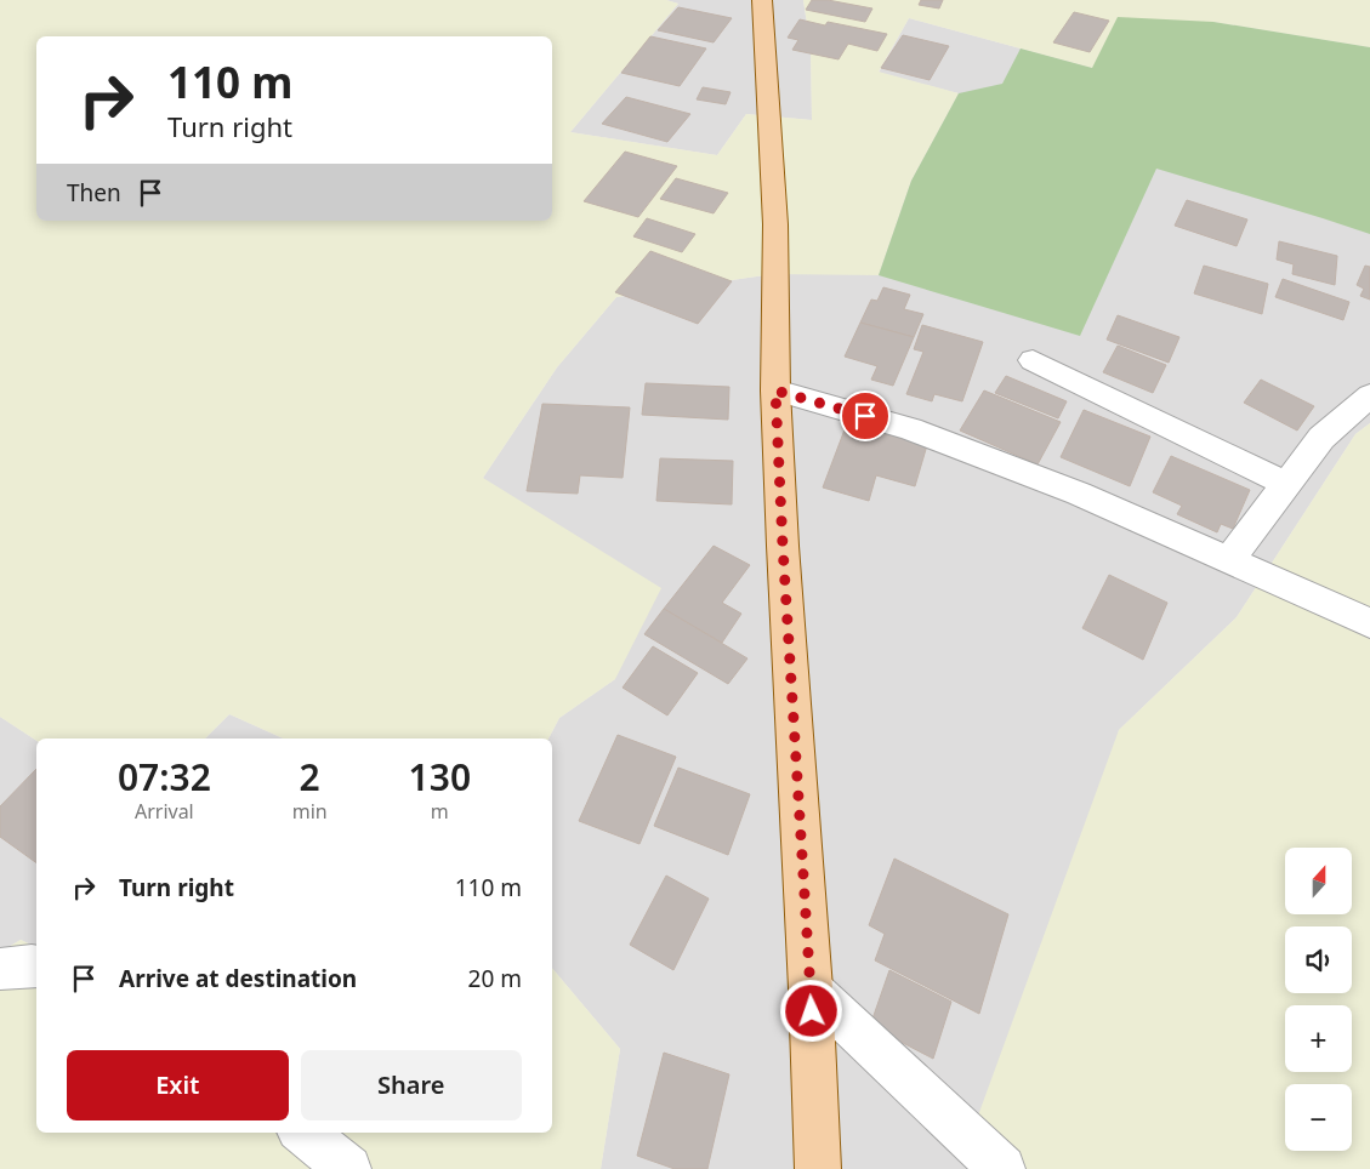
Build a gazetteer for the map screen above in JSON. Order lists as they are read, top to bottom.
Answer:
{
  "north": "top",
  "page": {
    "turn": ["110 m", "Turn right"],
    "then": "Then",
    "eta": [
      "07:32",
      "Arrival",
      "2",
      "min",
      "130",
      "m"
    ],
    "list": [
      {
        "name": "Turn right",
        "value": "110 m"
      },
      {
        "name": "Arrive at destination",
        "value": "20 m"
      }
    ],
    "map_buttons": ["+", "−"],
    "buttons": ["Exit", "Share"]
  }
}
